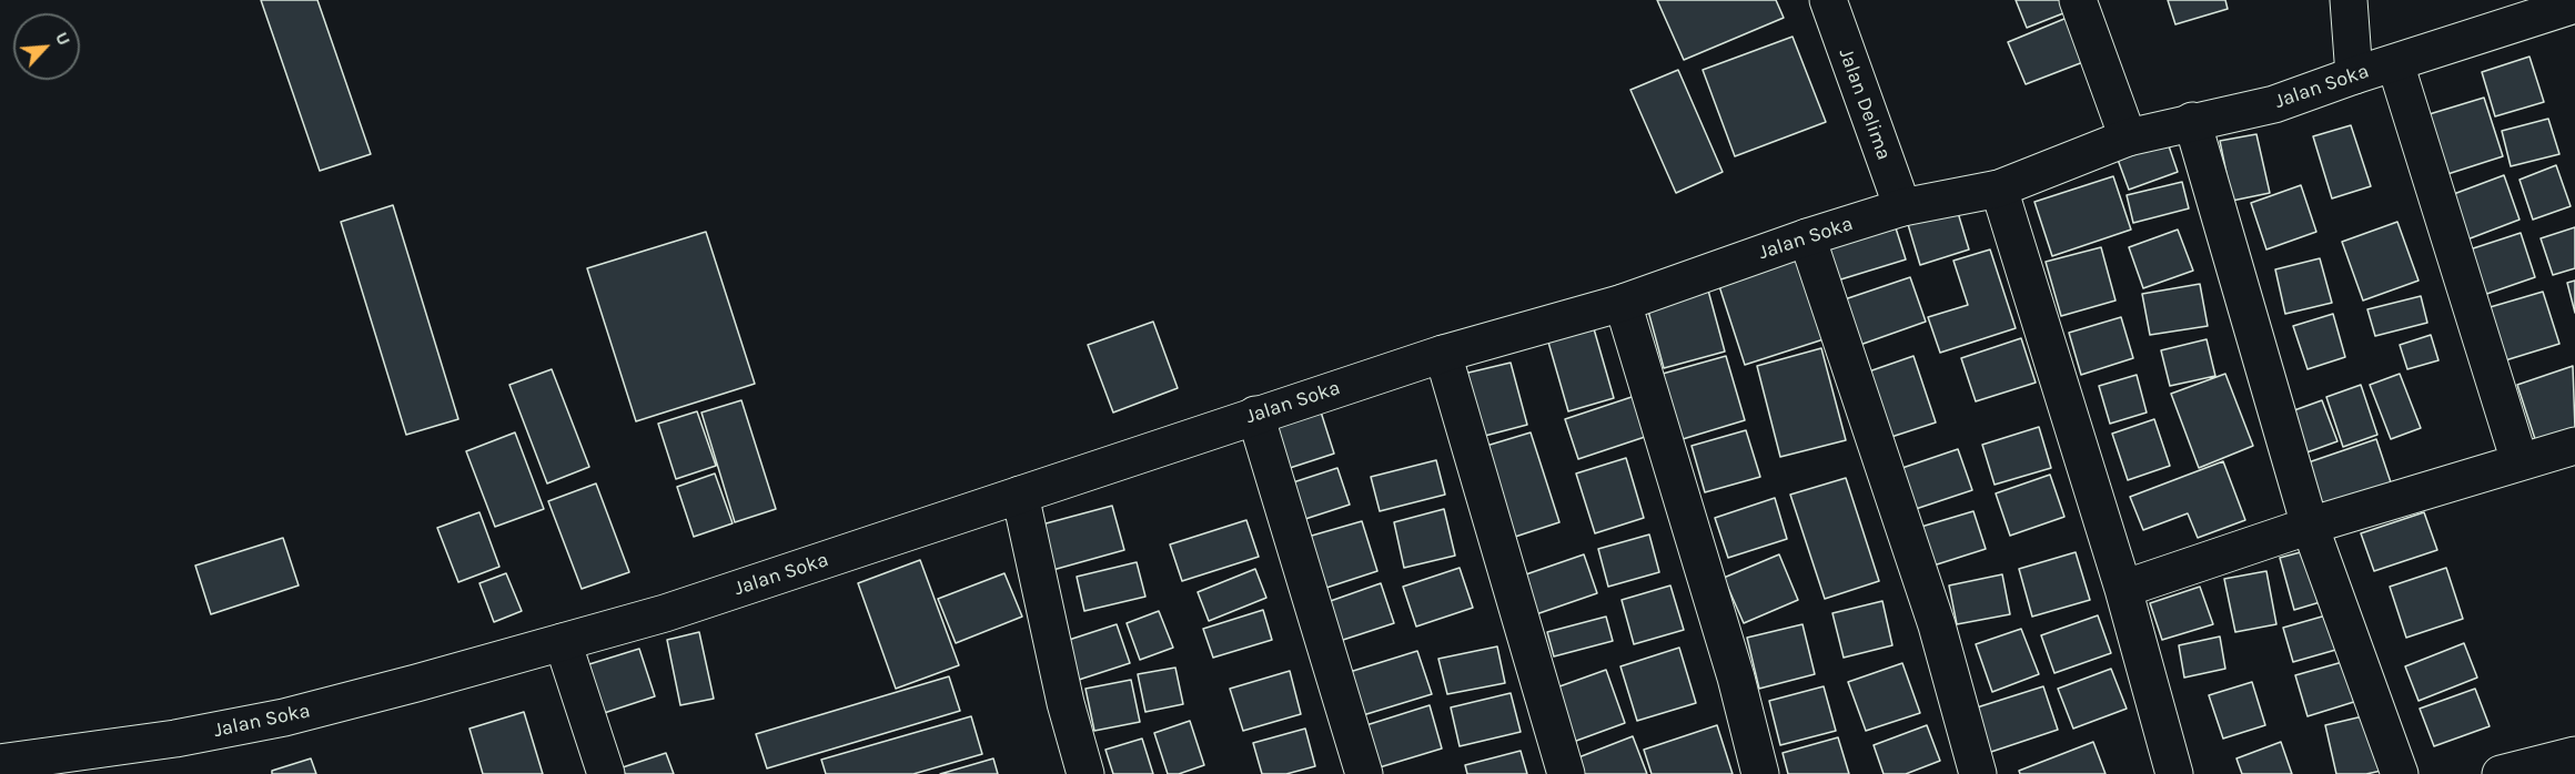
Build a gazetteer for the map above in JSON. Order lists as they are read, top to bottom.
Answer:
{
  "streets": {
    "street": ["Jalan Soka", "Jalan Delima"]
  },
  "crossings": [
    ["Jalan Soka", "Jalan Delima"]
  ],
  "north": "top right"
}
